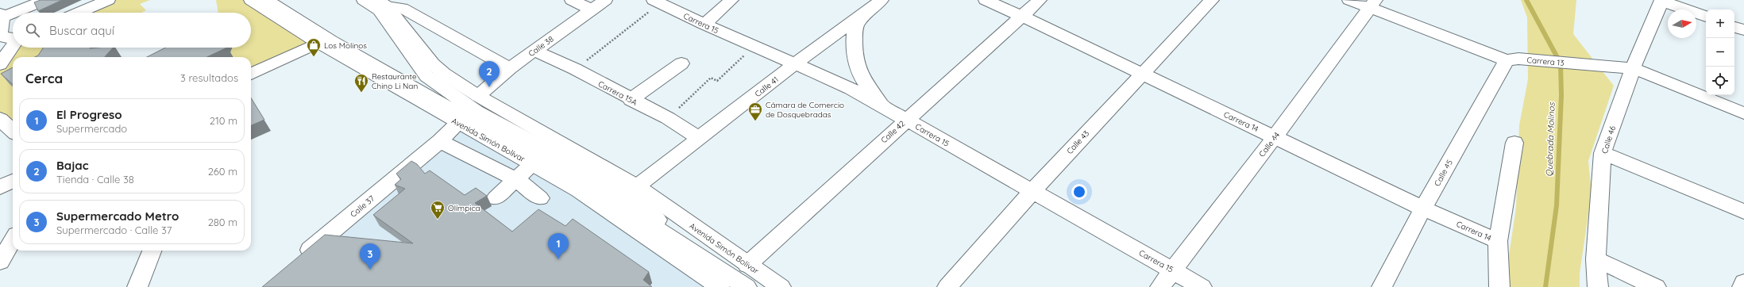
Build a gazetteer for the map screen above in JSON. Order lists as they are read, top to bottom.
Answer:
{
  "streets": {
    "street": [
      "Carrera 15",
      "Calle 38",
      "Carrera 13",
      "Calle 41",
      "Carrera 15A",
      "Carrera 14",
      "Calle 42",
      "Avenida Simón Bolívar",
      "Calle 46",
      "Calle 43",
      "Calle 44",
      "Calle 45",
      "Calle 37"
    ]
  },
  "crossings": [
    ["Carrera 15", "Calle 41"],
    ["Carrera 15", "Calle 42"],
    ["Carrera 15", "Calle 43"],
    ["Carrera 15", "Calle 44"],
    ["Calle 38", "Carrera 15A"],
    ["Calle 38", "Avenida Simón Bolívar"],
    ["Carrera 13", "Calle 46"],
    ["Carrera 13", "Calle 44"],
    ["Carrera 13", "Calle 45"],
    ["Calle 41", "Carrera 15A"],
    ["Calle 41", "Avenida Simón Bolívar"],
    ["Carrera 14", "Calle 42"],
    ["Carrera 14", "Calle 43"],
    ["Carrera 14", "Calle 44"],
    ["Carrera 14", "Calle 45"],
    ["Calle 42", "Avenida Simón Bolívar"],
    ["Avenida Simón Bolívar", "Calle 37"]
  ],
  "water": ["Quebrada Molinos"],
  "places": {
    "shop": ["Los Molinos"],
    "restaurant": ["Restaurante Chino Li Nan"],
    "office": ["Cámara de Comercio de Dosquebradas"],
    "supermarket": ["Olímpica"]
  },
  "north": "right",
  "page": {
    "map_buttons": ["+", "−"],
    "search": "Buscar aquí",
    "heading": ["Cerca", "3 resultados"],
    "pins": ["2", "1", "3"],
    "list": [
      {
        "mark": "1",
        "name": "El Progreso",
        "note": "Supermercado",
        "value": "210 m"
      },
      {
        "mark": "2",
        "name": "Bajac",
        "note": "Tienda · Calle 38",
        "value": "260 m"
      },
      {
        "mark": "3",
        "name": "Supermercado Metro",
        "note": "Supermercado · Calle 37",
        "value": "280 m"
      }
    ]
  }
}
